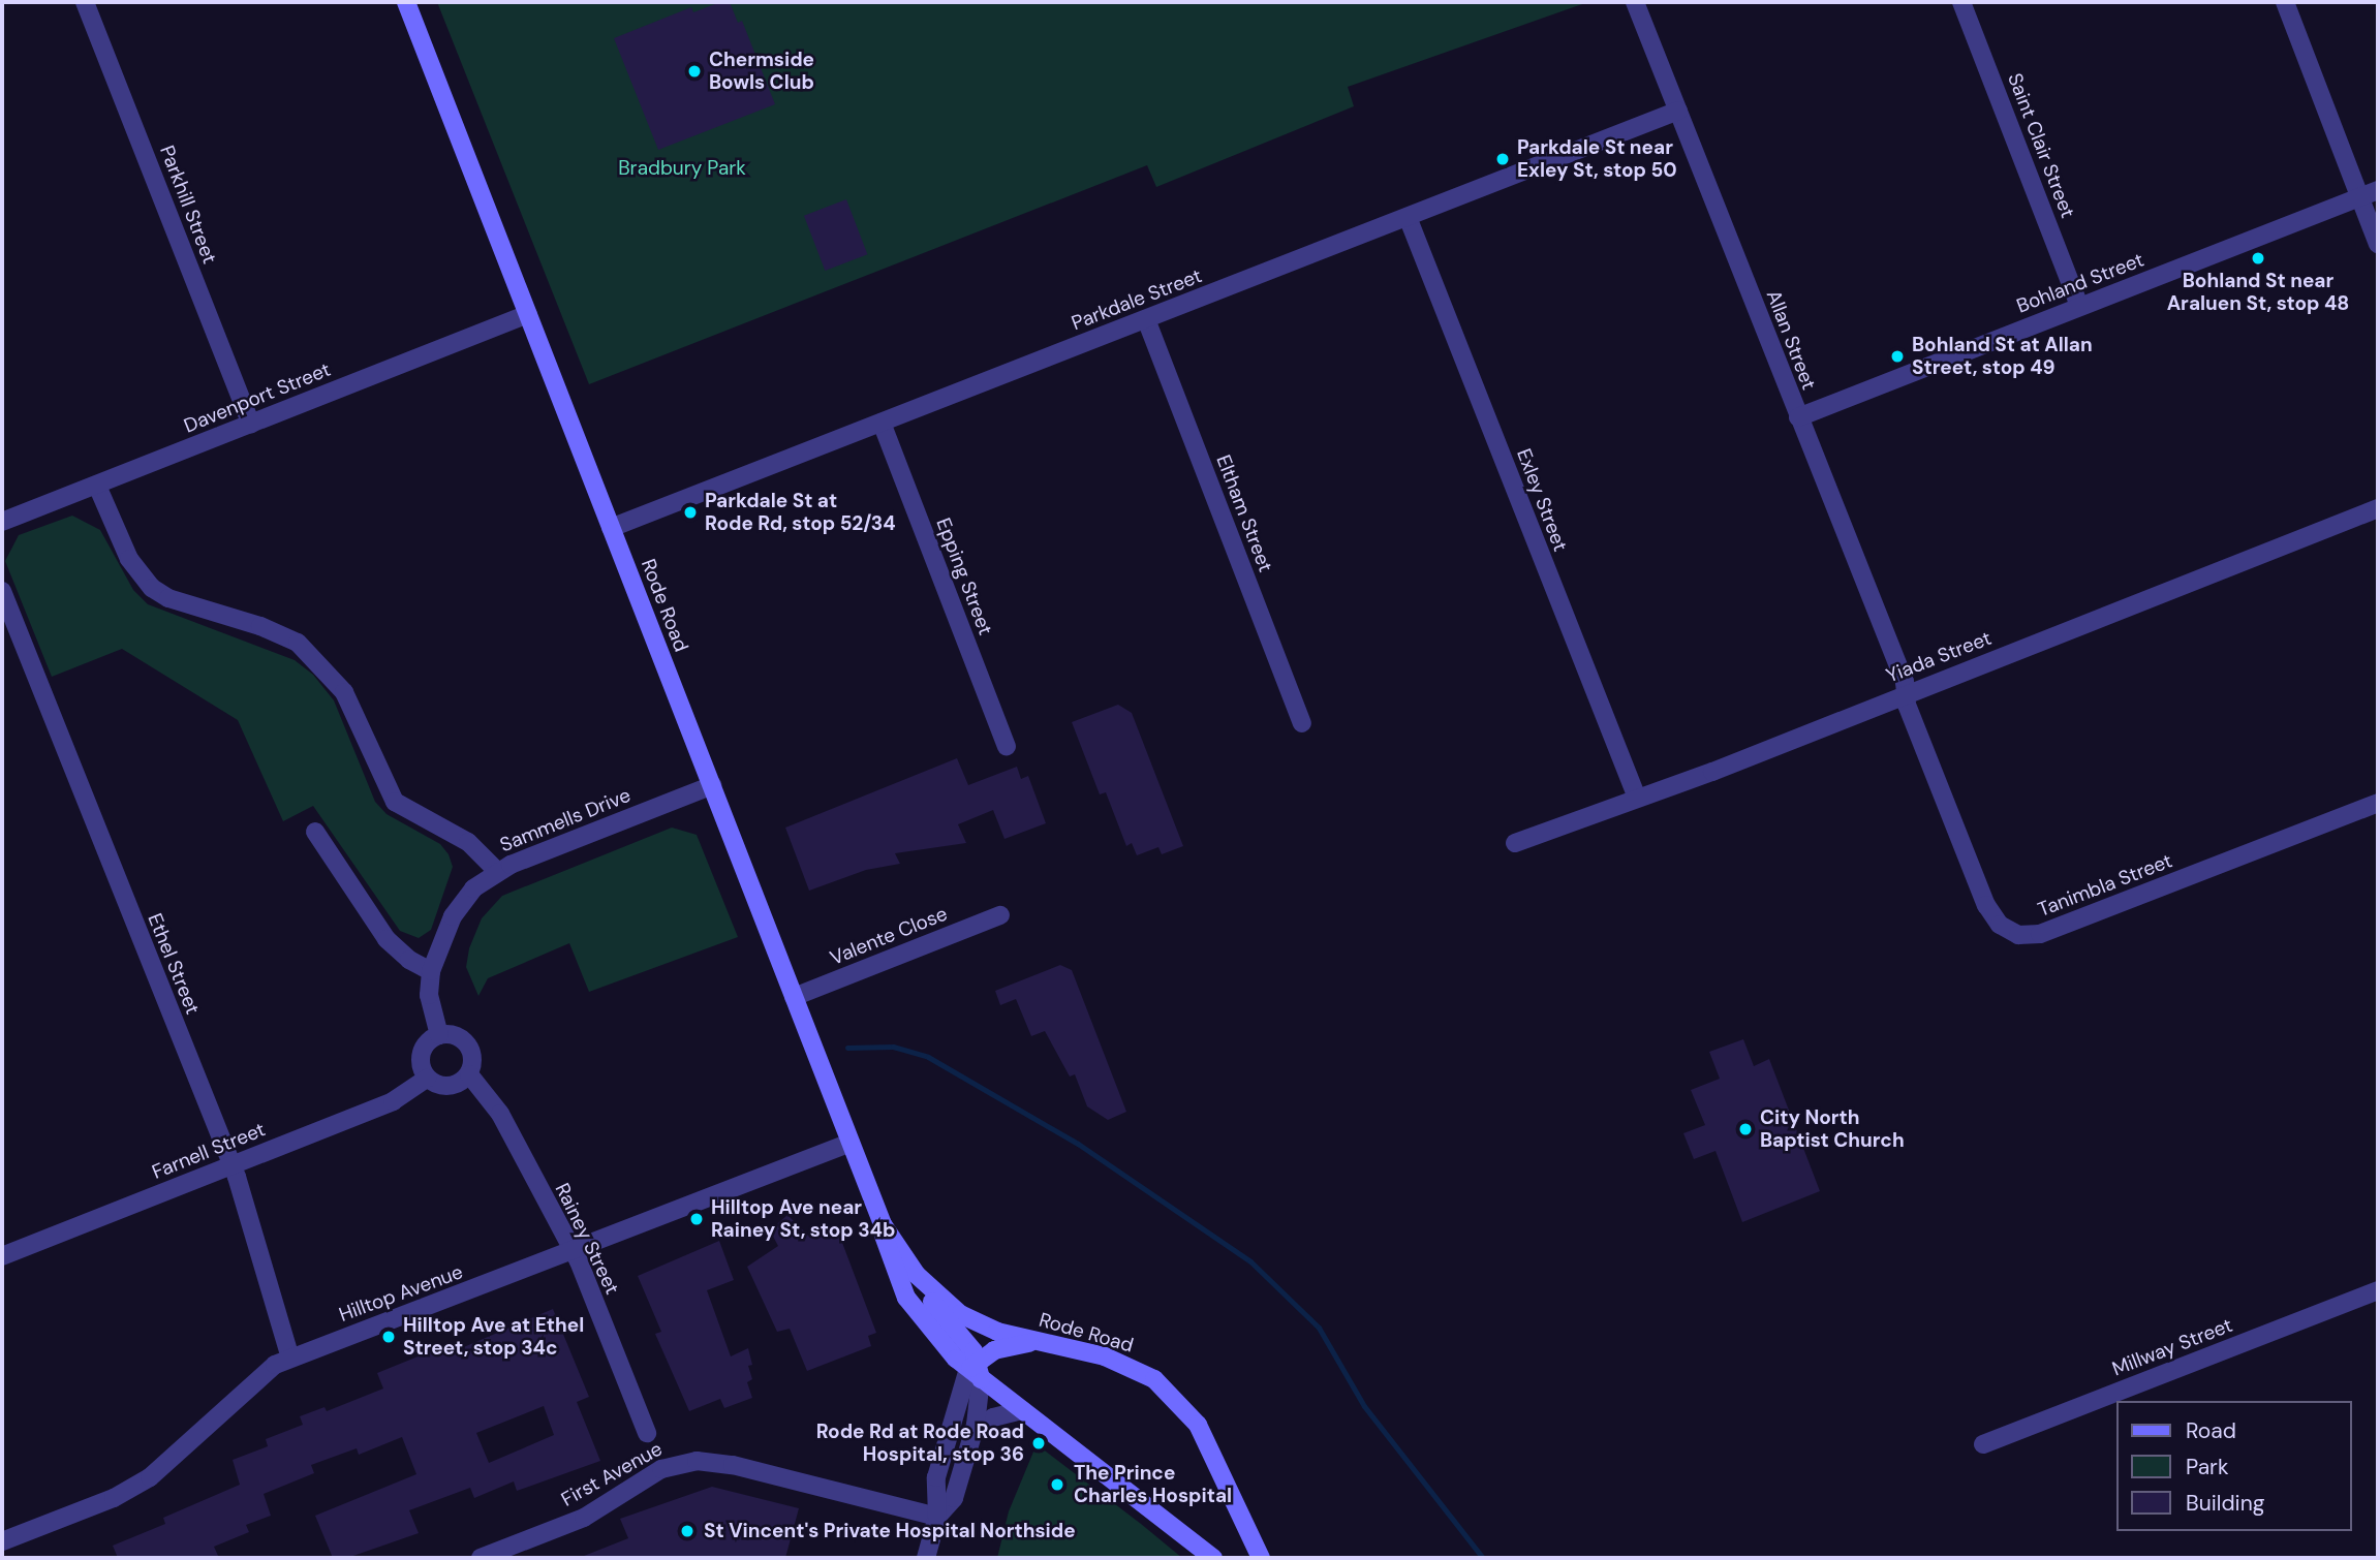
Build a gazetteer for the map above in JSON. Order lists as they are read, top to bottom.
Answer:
{
  "streets": {
    "main road": ["Rode Road"],
    "street": [
      "Saint Clair Street",
      "Parkhill Street",
      "Bohland Street",
      "Parkdale Street",
      "Allan Street",
      "Davenport Street",
      "Exley Street",
      "Eltham Street",
      "Epping Street",
      "Yiada Street",
      "Sammells Drive",
      "Tanimbla Street",
      "Valente Close",
      "Ethel Street",
      "Farnell Street",
      "Rainey Street",
      "Hilltop Avenue",
      "Millway Street",
      "First Avenue"
    ]
  },
  "crossings": [
    ["Saint Clair Street", "Bohland Street"],
    ["Parkhill Street", "Davenport Street"],
    ["Bohland Street", "Allan Street"],
    ["Parkdale Street", "Allan Street"],
    ["Parkdale Street", "Exley Street"],
    ["Parkdale Street", "Eltham Street"],
    ["Parkdale Street", "Epping Street"],
    ["Parkdale Street", "Rode Road"],
    ["Allan Street", "Yiada Street"],
    ["Allan Street", "Tanimbla Street"],
    ["Davenport Street", "Rode Road"],
    ["Davenport Street", "Sammells Drive"],
    ["Exley Street", "Yiada Street"],
    ["Rode Road", "Sammells Drive"],
    ["Rode Road", "Valente Close"],
    ["Rode Road", "Hilltop Avenue"],
    ["Yiada Street", "Tanimbla Street"],
    ["Ethel Street", "Farnell Street"],
    ["Ethel Street", "Hilltop Avenue"],
    ["Farnell Street", "Rainey Street"],
    ["Rainey Street", "Hilltop Avenue"]
  ],
  "parks": ["Bradbury Park"],
  "places": [
    "Chermside Bowls Club",
    "Parkdale St near Exley St, stop 50",
    "Bohland St near Araluen St, stop 48",
    "Bohland St at Allan Street, stop 49",
    "Parkdale St at Rode Rd, stop 52/34",
    "City North Baptist Church",
    "Hilltop Ave near Rainey St, stop 34b",
    "Hilltop Ave at Ethel Street, stop 34c",
    "Rode Rd at Rode Road Hospital, stop 36",
    "The Prince Charles Hospital",
    "St Vincent's Private Hospital Northside"
  ],
  "legend": ["Road", "Park", "Building"]
}
